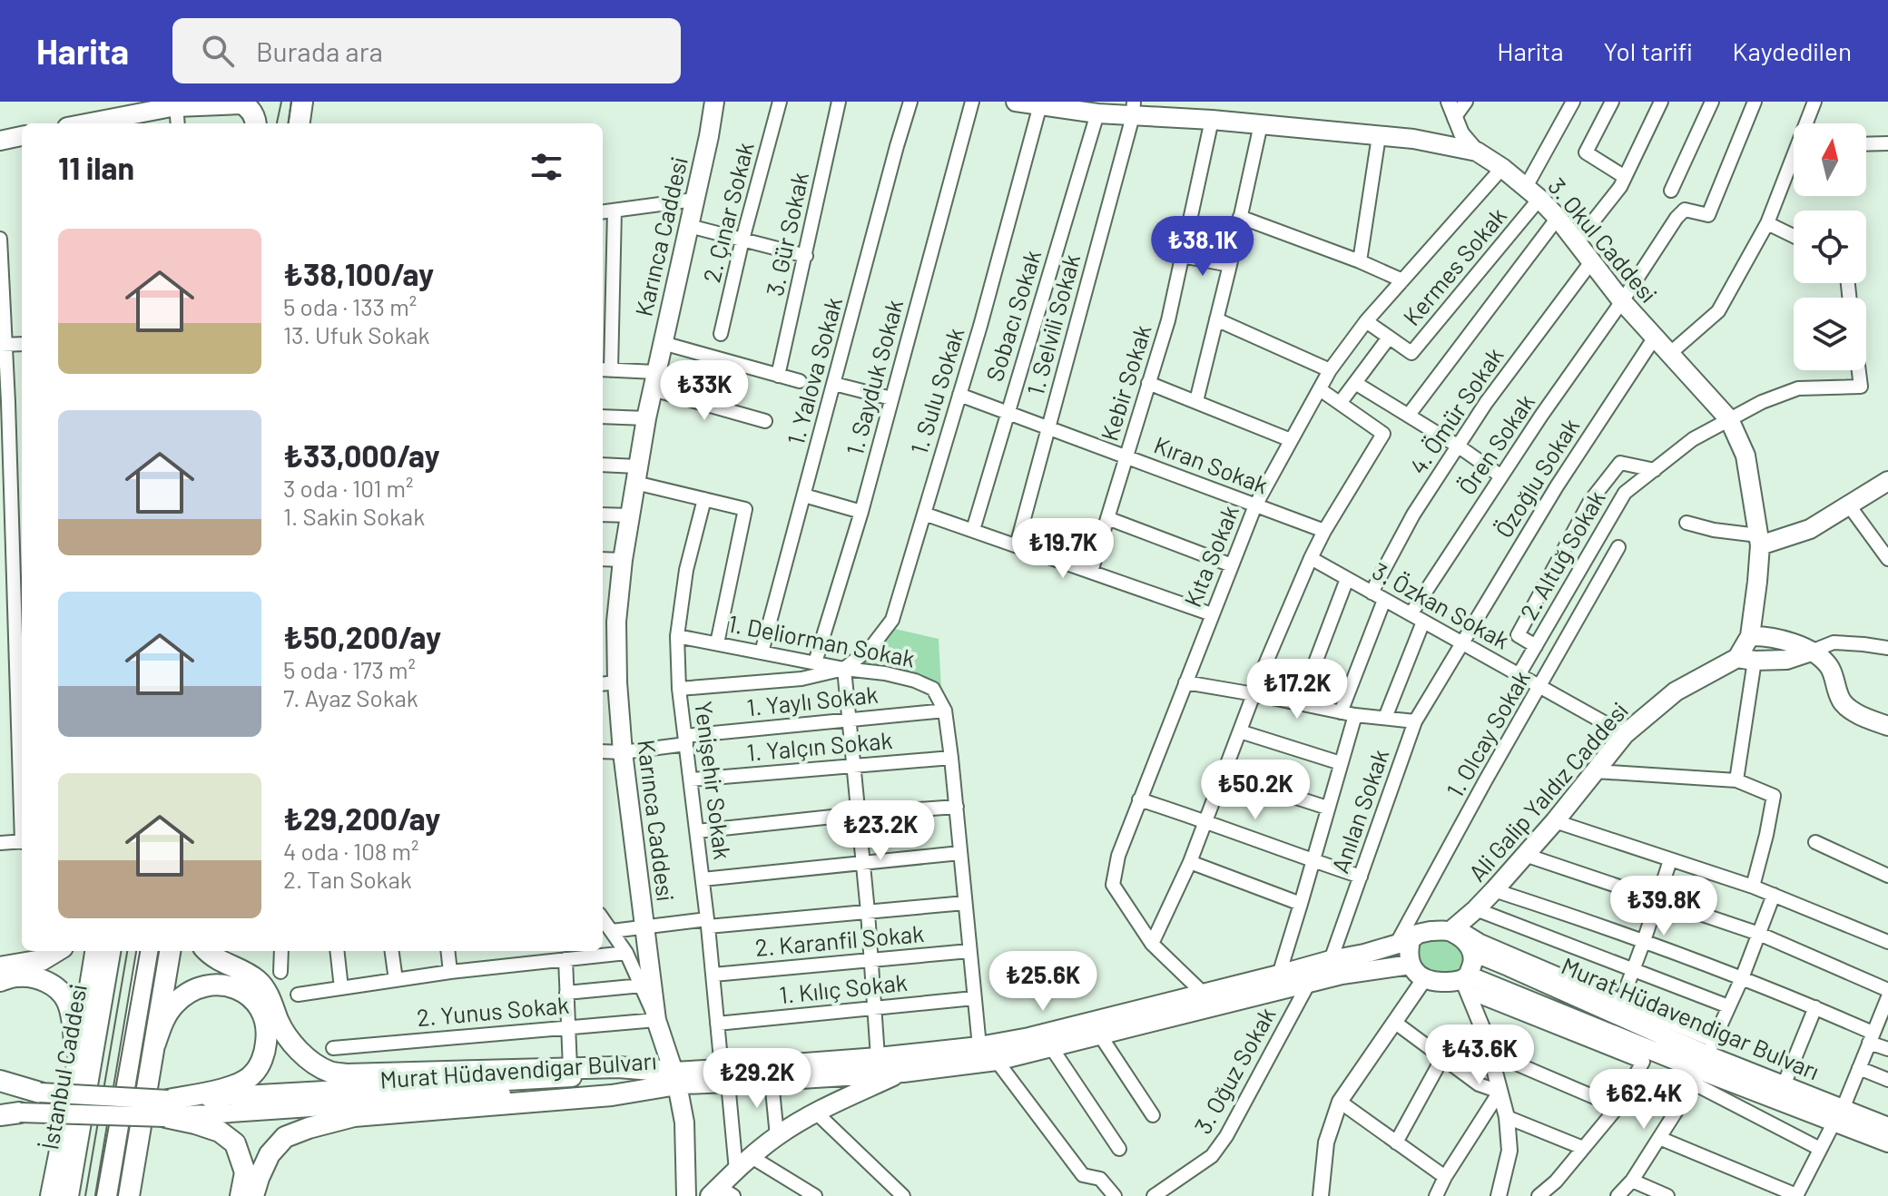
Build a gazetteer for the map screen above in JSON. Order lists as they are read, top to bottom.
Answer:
{
  "streets": {
    "highway": ["İstanbul Caddesi"],
    "main road": [
      "Karınca Caddesi",
      "3. Okul Caddesi",
      "Ali Galip Yaldız Caddesi",
      "Murat Hüdavendigar Bulvarı"
    ],
    "street": [
      "2. Çınar Sokak",
      "3. Gür Sokak",
      "Kermes Sokak",
      "Sobacı Sokak",
      "1. Selvili Sokak",
      "1. Yalova Sokak",
      "1. Sayduk Sokak",
      "Kebir Sokak",
      "1. Sulu Sokak",
      "4. Ömür Sokak",
      "Ören Sokak",
      "Kıran Sokak",
      "Özoğlu Sokak",
      "2. Altuğ Sokak",
      "Kıta Sokak",
      "3. Özkan Sokak",
      "1. Deliorman Sokak",
      "1. Yaylı Sokak",
      "1. Olcay Sokak",
      "1. Yalçın Sokak",
      "Yenişehir Sokak",
      "Anılan Sokak",
      "2. Karanfil Sokak",
      "1. Kılıç Sokak",
      "2. Yunus Sokak",
      "3. Oğuz Sokak"
    ]
  },
  "crossings": [
    ["Karınca Caddesi", "1. Yaylı Sokak"],
    ["Karınca Caddesi", "2. Yunus Sokak"],
    ["Karınca Caddesi", "Murat Hüdavendigar Bulvarı"],
    ["3. Okul Caddesi", "Kermes Sokak"],
    ["3. Okul Caddesi", "Sobacı Sokak"],
    ["3. Okul Caddesi", "1. Selvili Sokak"],
    ["3. Okul Caddesi", "Kebir Sokak"],
    ["3. Okul Caddesi", "1. Sulu Sokak"],
    ["3. Okul Caddesi", "4. Ömür Sokak"],
    ["3. Okul Caddesi", "Ören Sokak"],
    ["3. Okul Caddesi", "Özoğlu Sokak"],
    ["3. Okul Caddesi", "2. Altuğ Sokak"],
    ["3. Okul Caddesi", "Kıta Sokak"],
    ["Kermes Sokak", "Kıta Sokak"],
    ["Sobacı Sokak", "Kıran Sokak"],
    ["1. Selvili Sokak", "Kıran Sokak"],
    ["1. Yalova Sokak", "1. Deliorman Sokak"],
    ["1. Sayduk Sokak", "1. Deliorman Sokak"],
    ["Kebir Sokak", "Kıran Sokak"],
    ["1. Sulu Sokak", "Kıran Sokak"],
    ["1. Sulu Sokak", "1. Deliorman Sokak"],
    ["4. Ömür Sokak", "3. Özkan Sokak"],
    ["Ören Sokak", "3. Özkan Sokak"],
    ["Kıran Sokak", "Kıta Sokak"],
    ["Özoğlu Sokak", "3. Özkan Sokak"],
    ["Özoğlu Sokak", "Anılan Sokak"],
    ["2. Altuğ Sokak", "3. Özkan Sokak"],
    ["Kıta Sokak", "Murat Hüdavendigar Bulvarı"],
    ["3. Özkan Sokak", "1. Olcay Sokak"],
    ["3. Özkan Sokak", "Ali Galip Yaldız Caddesi"],
    ["3. Özkan Sokak", "Anılan Sokak"],
    ["1. Deliorman Sokak", "1. Yaylı Sokak"],
    ["1. Deliorman Sokak", "Yenişehir Sokak"],
    ["1. Yaylı Sokak", "Yenişehir Sokak"],
    ["1. Olcay Sokak", "Ali Galip Yaldız Caddesi"],
    ["1. Olcay Sokak", "Murat Hüdavendigar Bulvarı"],
    ["1. Yalçın Sokak", "Yenişehir Sokak"],
    ["Yenişehir Sokak", "2. Karanfil Sokak"],
    ["Yenişehir Sokak", "1. Kılıç Sokak"],
    ["Yenişehir Sokak", "Murat Hüdavendigar Bulvarı"],
    ["Ali Galip Yaldız Caddesi", "Murat Hüdavendigar Bulvarı"],
    ["Anılan Sokak", "Murat Hüdavendigar Bulvarı"],
    ["Murat Hüdavendigar Bulvarı", "3. Oğuz Sokak"]
  ],
  "north": "top",
  "page": {
    "header": "Harita",
    "search": "Burada ara",
    "nav": ["Harita", "Yol tarifi", "Kaydedilen"],
    "heading": "11 ilan",
    "list": [
      {
        "name": "₺38,100/ay",
        "note": "5 oda · 133 m² · 13. Ufuk Sokak"
      },
      {
        "name": "₺33,000/ay",
        "note": "3 oda · 101 m² · 1. Sakin Sokak"
      },
      {
        "name": "₺50,200/ay",
        "note": "5 oda · 173 m² · 7. Ayaz Sokak"
      },
      {
        "name": "₺29,200/ay",
        "note": "4 oda · 108 m² · 2. Tan Sokak"
      }
    ],
    "price": [
      "₺38.1K",
      "₺33K",
      "₺19.7K",
      "₺17.2K",
      "₺50.2K",
      "₺23.2K",
      "₺39.8K",
      "₺25.6K",
      "₺43.6K",
      "₺29.2K",
      "₺62.4K"
    ]
  }
}
